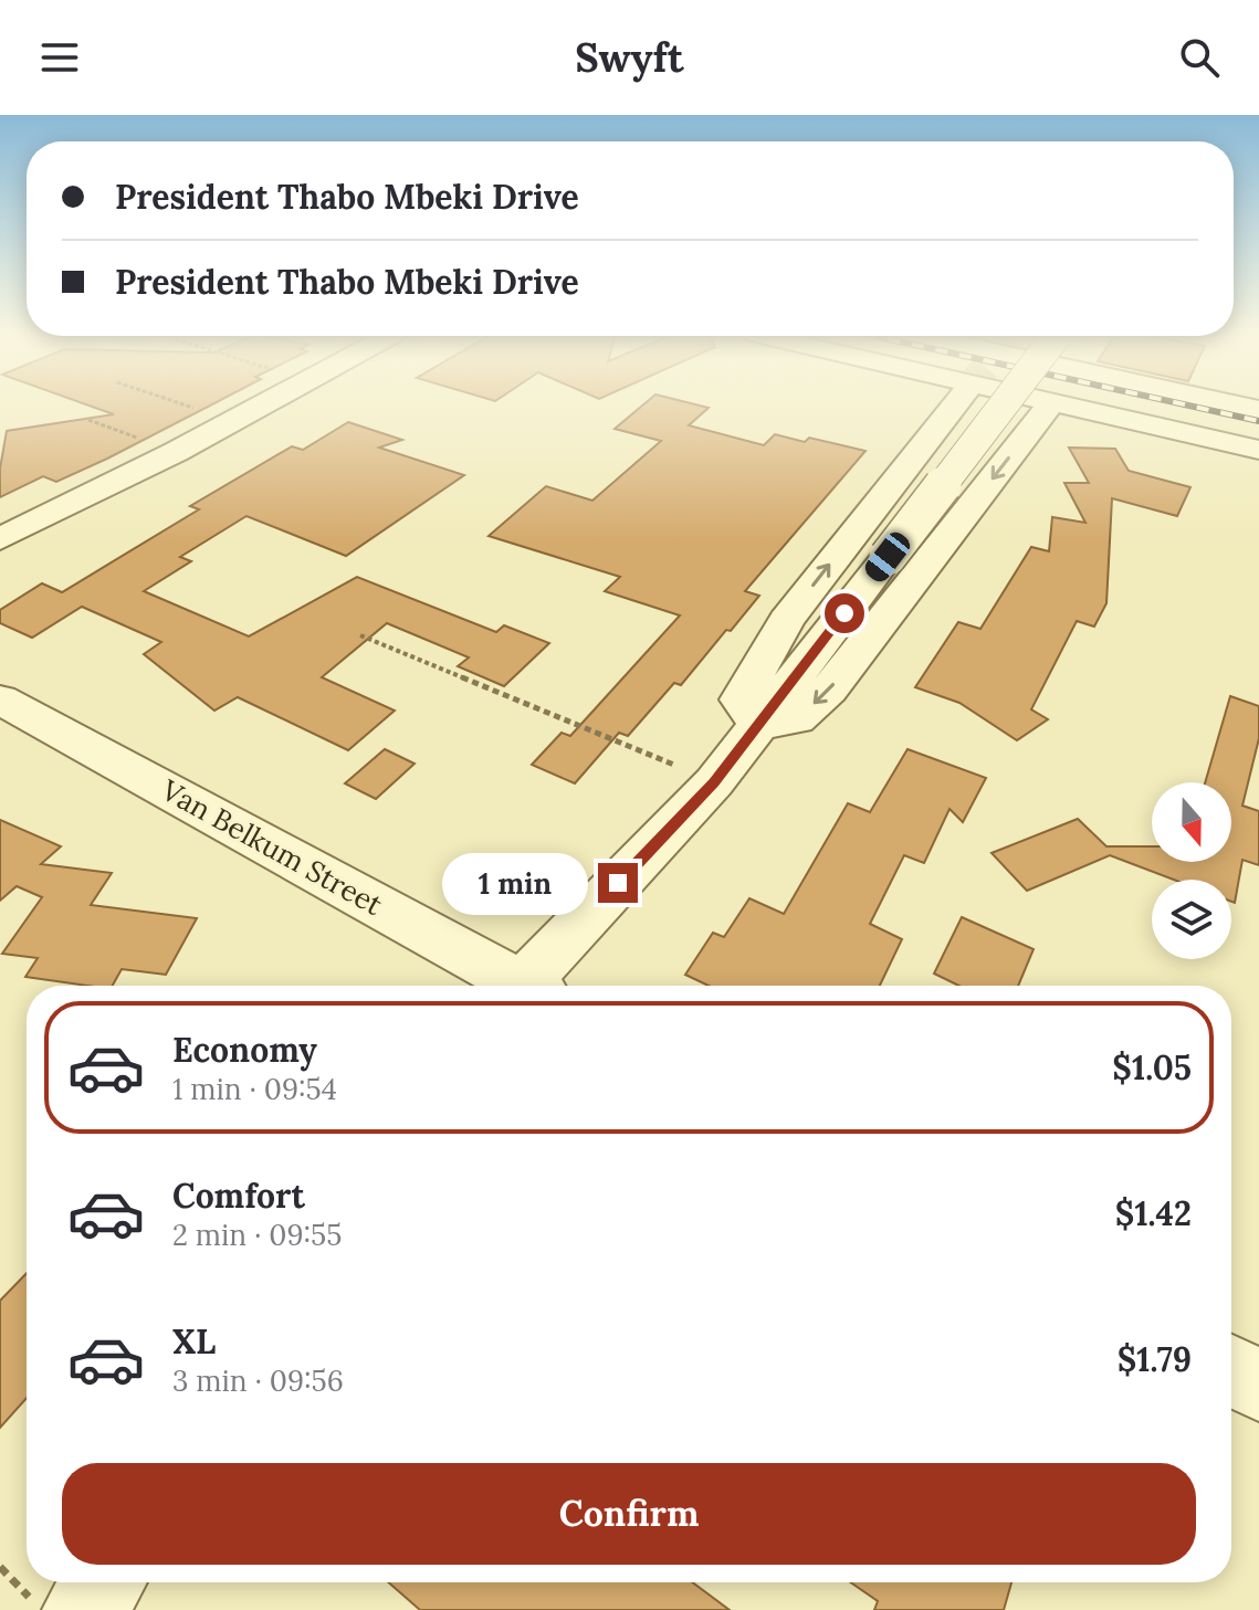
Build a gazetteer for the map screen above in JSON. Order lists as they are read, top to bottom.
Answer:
{
  "streets": {
    "street": ["Van Belkum Street"]
  },
  "north": "bottom",
  "page": {
    "header": "Swyft",
    "banner": ["President Thabo Mbeki Drive", "President Thabo Mbeki Drive"],
    "bubble": "1 min",
    "list": [
      {
        "name": "Economy",
        "note": "1 min · 09:54",
        "value": "$1.05"
      },
      {
        "name": "Comfort",
        "note": "2 min · 09:55",
        "value": "$1.42"
      },
      {
        "name": "XL",
        "note": "3 min · 09:56",
        "value": "$1.79"
      }
    ],
    "buttons": "Confirm"
  }
}
